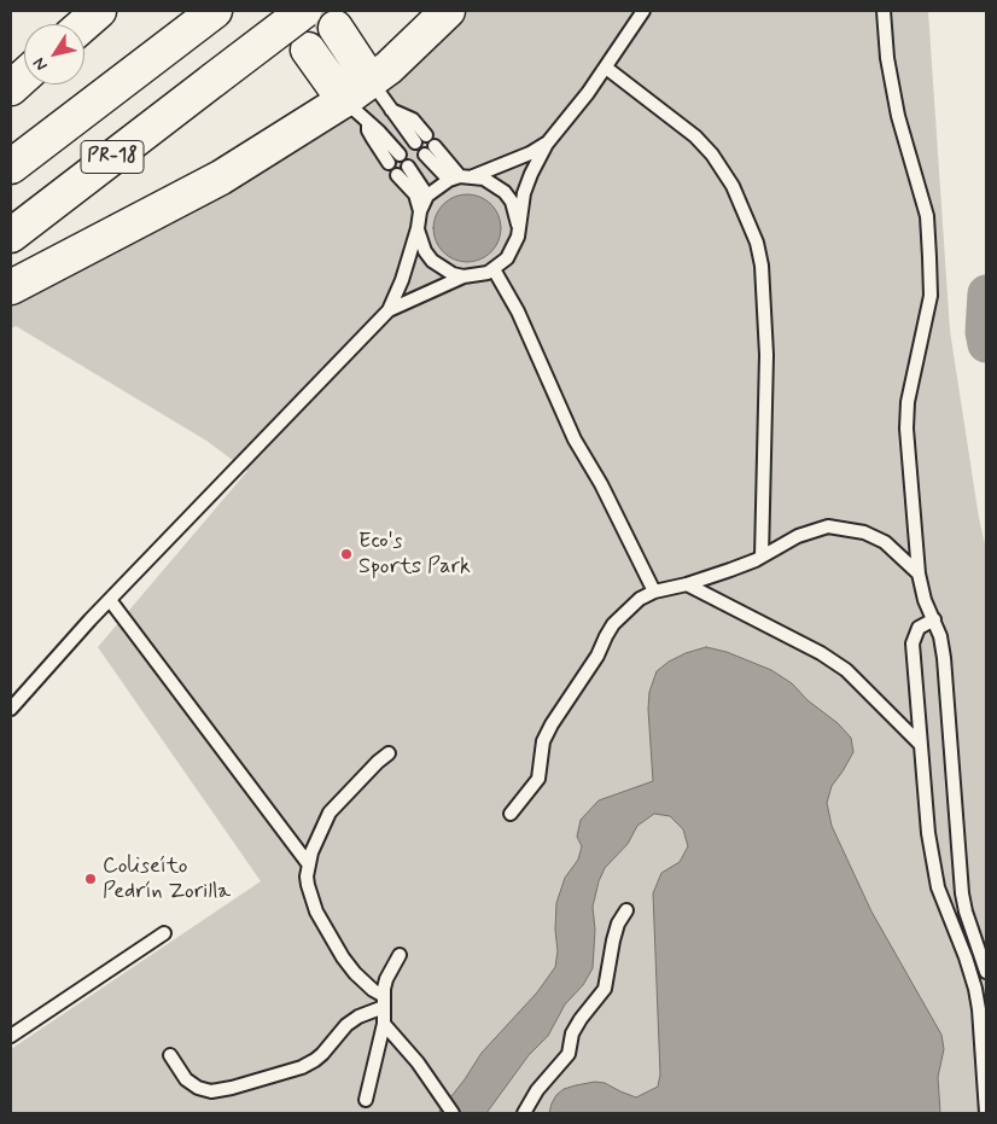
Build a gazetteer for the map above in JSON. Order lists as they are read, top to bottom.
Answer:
{
  "streets": {
    "main road": ["PR-18"]
  },
  "places": ["Eco's Sports Park", "Coliseíto Pedrín Zorilla"],
  "north": "bottom left"
}
